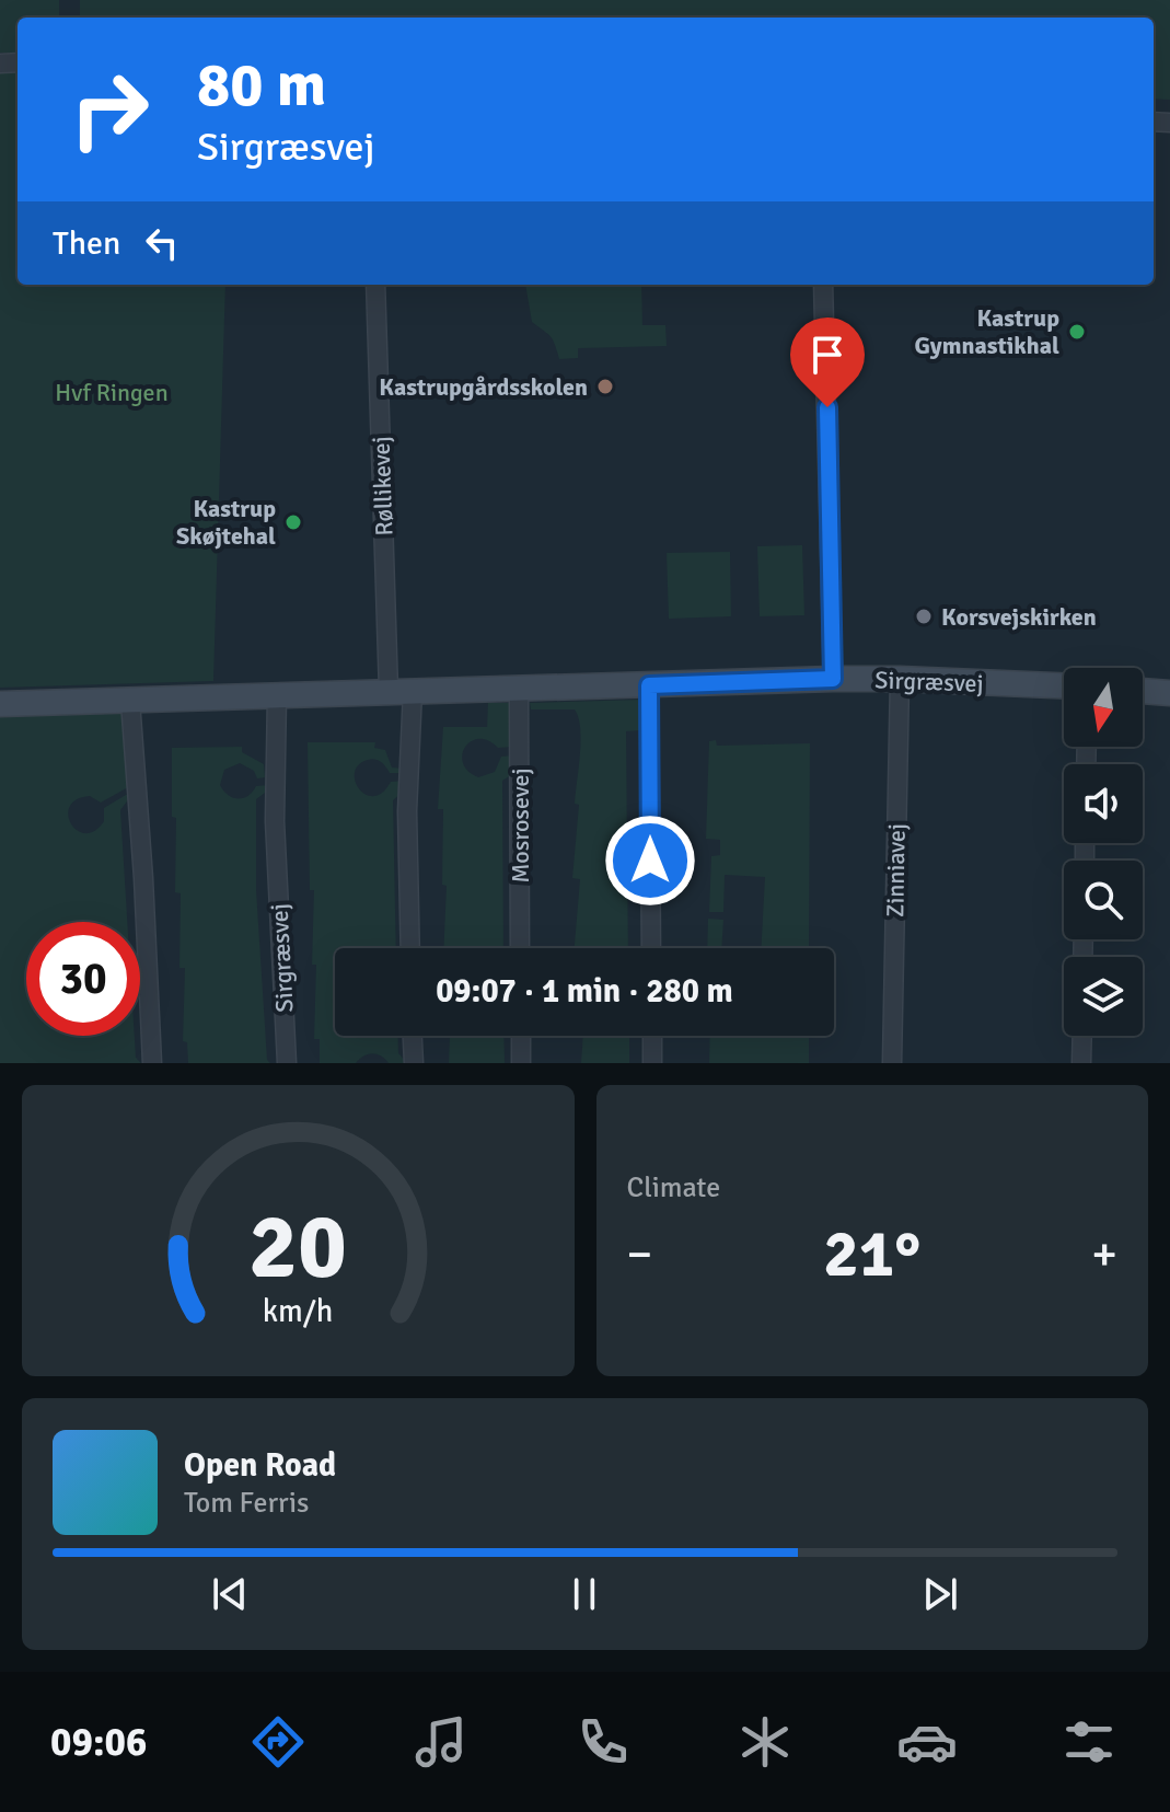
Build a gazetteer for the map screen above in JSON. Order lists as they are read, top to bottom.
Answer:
{
  "streets": {
    "street": [
      "Røllikevej",
      "Sirgræsvej",
      "Mosrosevej",
      "Zinniavej"
    ]
  },
  "crossings": [
    ["Røllikevej", "Sirgræsvej"],
    ["Sirgræsvej", "Mosrosevej"],
    ["Sirgræsvej", "Zinniavej"]
  ],
  "parks": ["Hvf Ringen"],
  "places": [
    "Kastrup Gymnastikhal",
    "Kastrupgårdsskolen",
    "Kastrup Skøjtehal",
    "Korsvejskirken"
  ],
  "north": "bottom",
  "page": {
    "turn": ["80 m", "Sirgræsvej"],
    "then": "Then",
    "limit": "30",
    "trip": "09:07 · 1 min · 280 m",
    "tile": "Climate",
    "heat": ["−", "21°", "+"],
    "song": ["Open Road", "Tom Ferris"],
    "tabs": "09:06",
    "gauge": ["20", "km/h"]
  }
}
